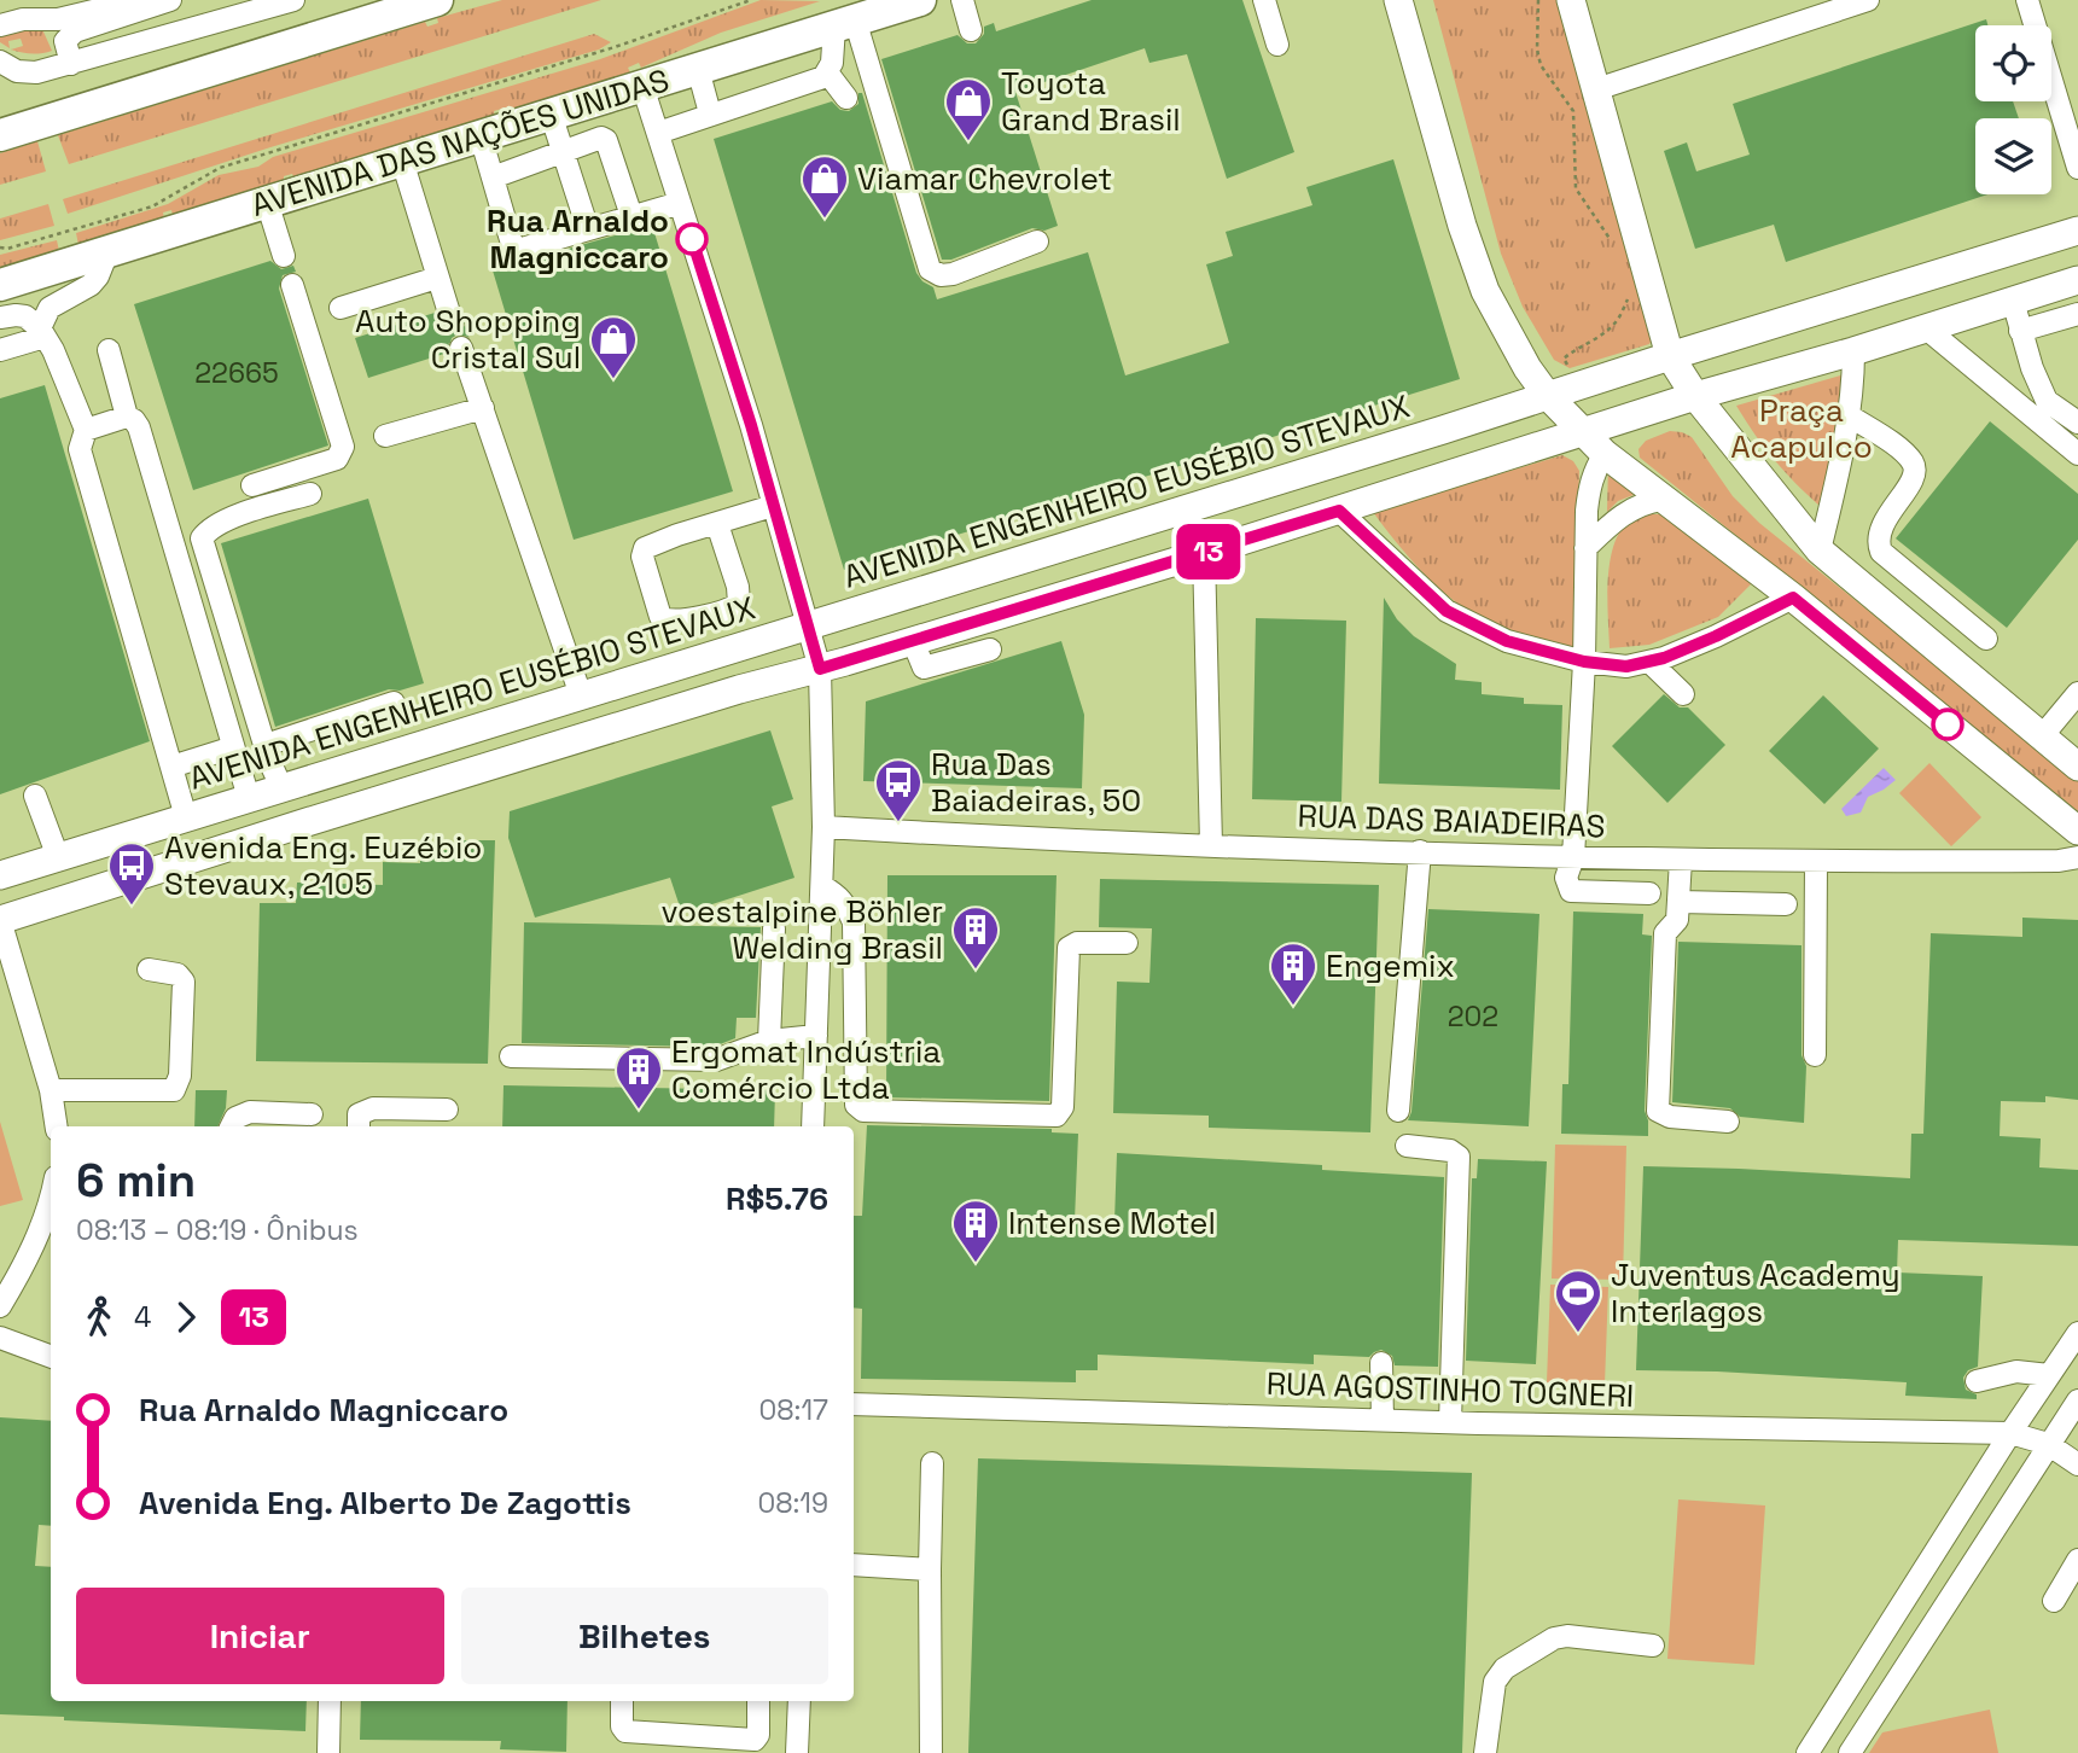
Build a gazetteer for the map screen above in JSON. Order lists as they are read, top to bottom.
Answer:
{
  "streets": {
    "highway": ["AVENIDA DAS NAÇÕES UNIDAS"],
    "main road": ["AVENIDA ENGENHEIRO EUSÉBIO STEVAUX"],
    "street": ["RUA DAS BAIADEIRAS", "RUA AGOSTINHO TOGNERI"]
  },
  "parks": ["Praça Acapulco"],
  "places": {
    "shop": ["Toyota Grand Brasil", "Viamar Chevrolet", "Auto Shopping Cristal Sul"],
    "other": ["Rua Arnaldo Magniccaro"],
    "bus stop": ["Rua Das Baiadeiras, 50", "Avenida Eng. Euzébio Stevaux, 2105"],
    "building": [
      "voestalpine Böhler Welding Brasil",
      "Engemix",
      "Ergomat Indústria Comércio Ltda",
      "Intense Motel"
    ],
    "sports": ["Juventus Academy Interlagos"]
  },
  "lines": ["bus line 13"],
  "house_numbers": ["22665", "202"],
  "page": {
    "on_map": "13",
    "heading": ["6 min", "08:13 – 08:19 · Ônibus", "R$5.76"],
    "legs": ["4", "13"],
    "list": [
      {
        "name": "Rua Arnaldo Magniccaro",
        "value": "08:17"
      },
      {
        "name": "Avenida Eng. Alberto De Zagottis",
        "value": "08:19"
      }
    ],
    "buttons": ["Iniciar", "Bilhetes"]
  }
}
